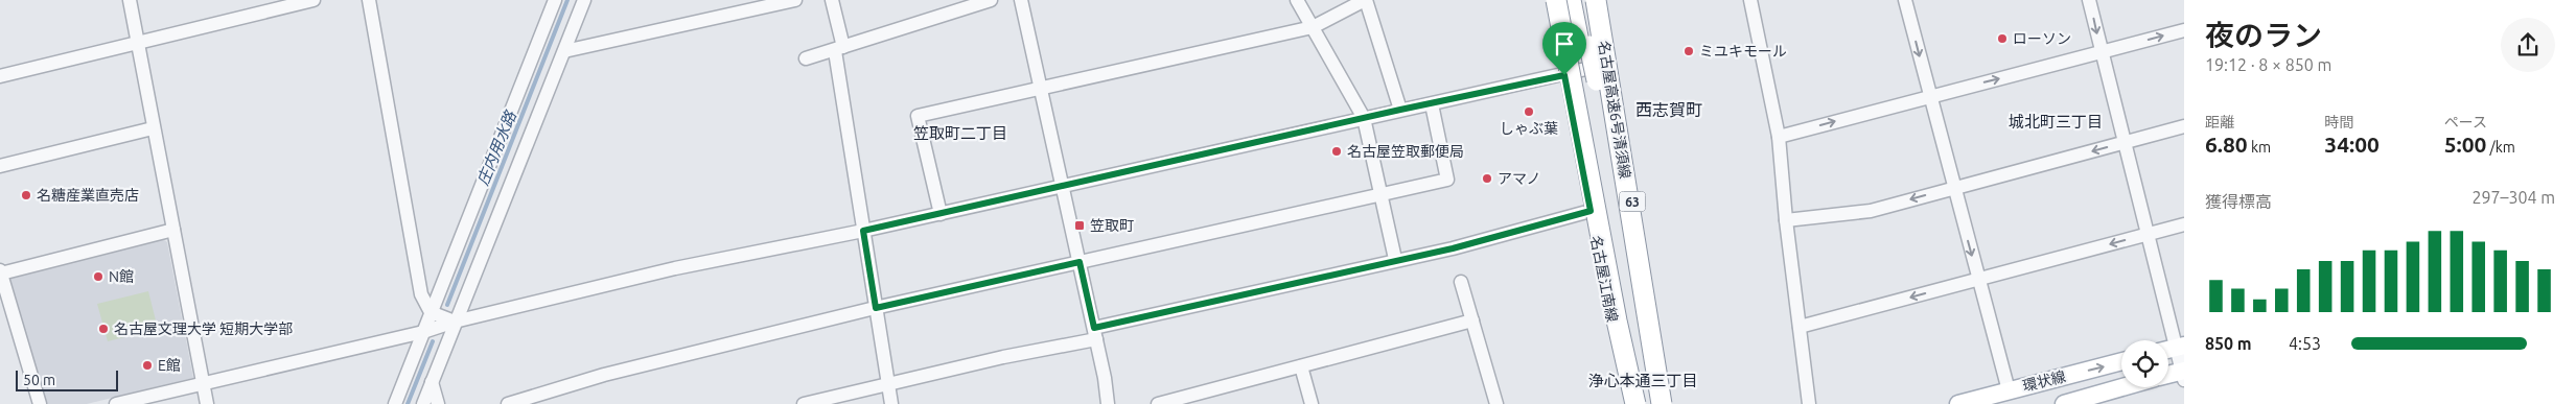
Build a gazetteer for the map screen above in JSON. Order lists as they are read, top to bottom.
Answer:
{
  "streets": {
    "highway": ["名古屋高速6号清須線"],
    "main road": ["63", "名古屋江南線", "環状線"]
  },
  "crossings": [
    ["名古屋高速6号清須線", "63"]
  ],
  "districts": [
    "西志賀町",
    "城北町三丁目",
    "笠取町二丁目",
    "浄心本通三丁目"
  ],
  "water": ["庄内用水路"],
  "places": {
    "other": [
      "ローソン",
      "ミユキモール",
      "しゃぶ葉",
      "名古屋笠取郵便局",
      "アマノ",
      "名糖産業直売店",
      "N館",
      "名古屋文理大学 短期大学部",
      "E館"
    ],
    "transit": ["笠取町"]
  },
  "scale_bar": "50 m",
  "page": {
    "heading": ["夜のラン", "19:12 · 8 × 850 m"],
    "stats": [
      ["距離", "6.80 km"],
      ["時間", "34:00"],
      ["ペース", "5:00 /km"]
    ],
    "chart": ["獲得標高", "297–304 m"],
    "list": [
      {
        "name": "850 m",
        "note": "4:53"
      }
    ],
    "scale": "50 m"
  }
}
